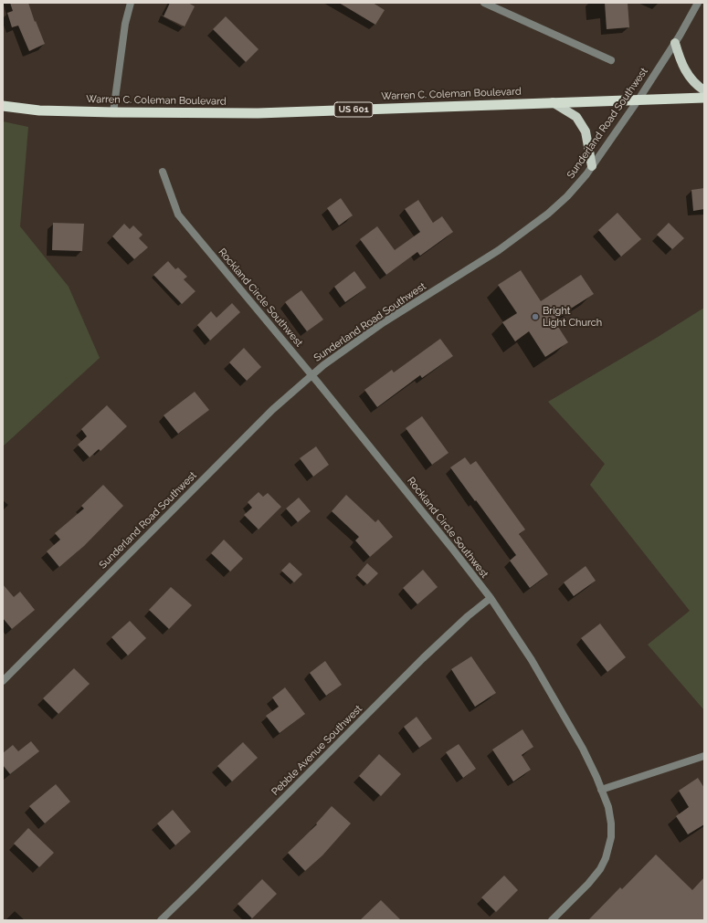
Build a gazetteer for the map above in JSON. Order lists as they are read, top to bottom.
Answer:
{
  "streets": {
    "highway": ["Warren C. Coleman Boulevard", "US 601"],
    "street": ["Sunderland Road Southwest", "Rockland Circle Southwest", "Pebble Avenue Southwest"]
  },
  "crossings": [
    ["Warren C. Coleman Boulevard", "Sunderland Road Southwest"],
    ["Sunderland Road Southwest", "Rockland Circle Southwest"],
    ["Rockland Circle Southwest", "Pebble Avenue Southwest"]
  ],
  "places": ["Bright Light Church"]
}
